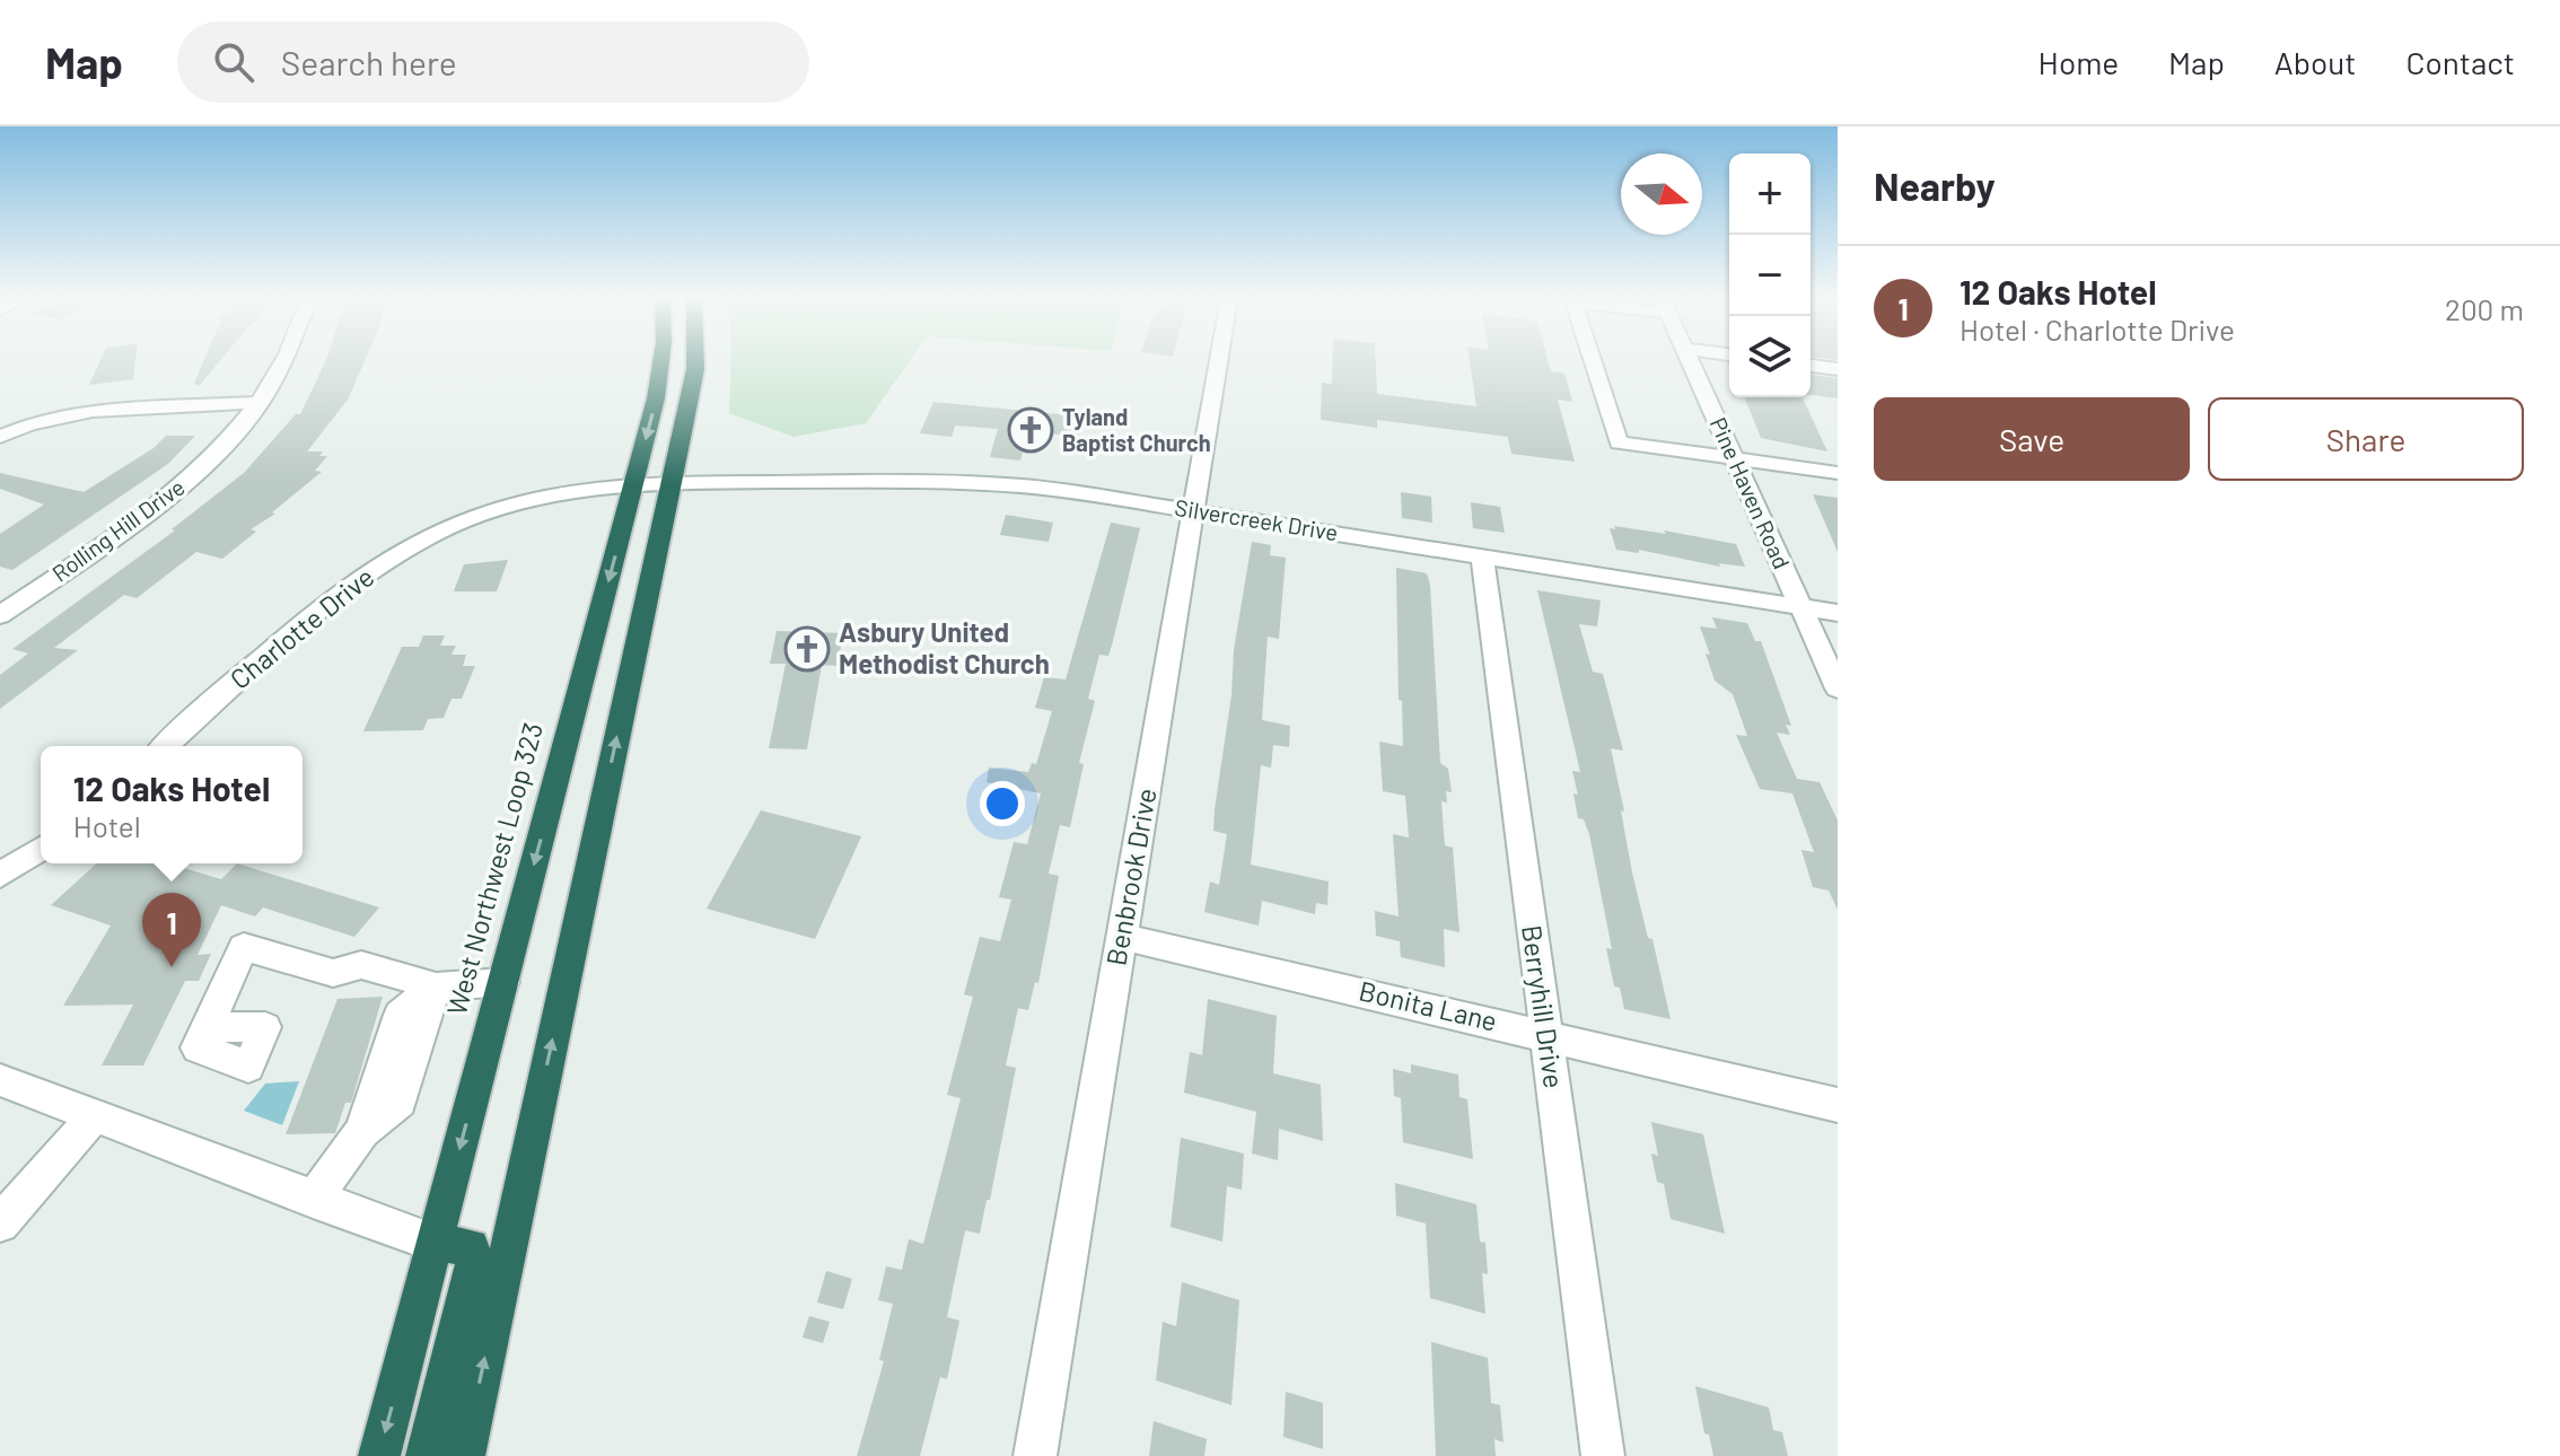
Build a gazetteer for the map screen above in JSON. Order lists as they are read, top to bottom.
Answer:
{
  "streets": {
    "highway": ["West Northwest Loop 323"],
    "street": [
      "Pine Haven Road",
      "Silvercreek Drive",
      "Rolling Hill Drive",
      "Charlotte Drive",
      "Benbrook Drive",
      "Bonita Lane",
      "Berryhill Drive"
    ]
  },
  "crossings": [
    ["Pine Haven Road", "Silvercreek Drive"],
    ["Silvercreek Drive", "Charlotte Drive"],
    ["Silvercreek Drive", "Benbrook Drive"],
    ["Silvercreek Drive", "Berryhill Drive"],
    ["Charlotte Drive", "West Northwest Loop 323"],
    ["Benbrook Drive", "Bonita Lane"],
    ["Bonita Lane", "Berryhill Drive"]
  ],
  "places": {
    "church": ["Tyland Baptist Church", "Asbury United Methodist Church"]
  },
  "north": "right",
  "page": {
    "header": "Map",
    "search": "Search here",
    "nav": [
      "Home",
      "Map",
      "About",
      "Contact"
    ],
    "heading": "Nearby",
    "map_buttons": ["+", "−"],
    "list": [
      {
        "mark": "1",
        "name": "12 Oaks Hotel",
        "note": "Hotel · Charlotte Drive",
        "value": "200 m"
      }
    ],
    "buttons": ["Save", "Share"],
    "popup": ["12 Oaks Hotel", "Hotel"],
    "pins": "1"
  }
}
